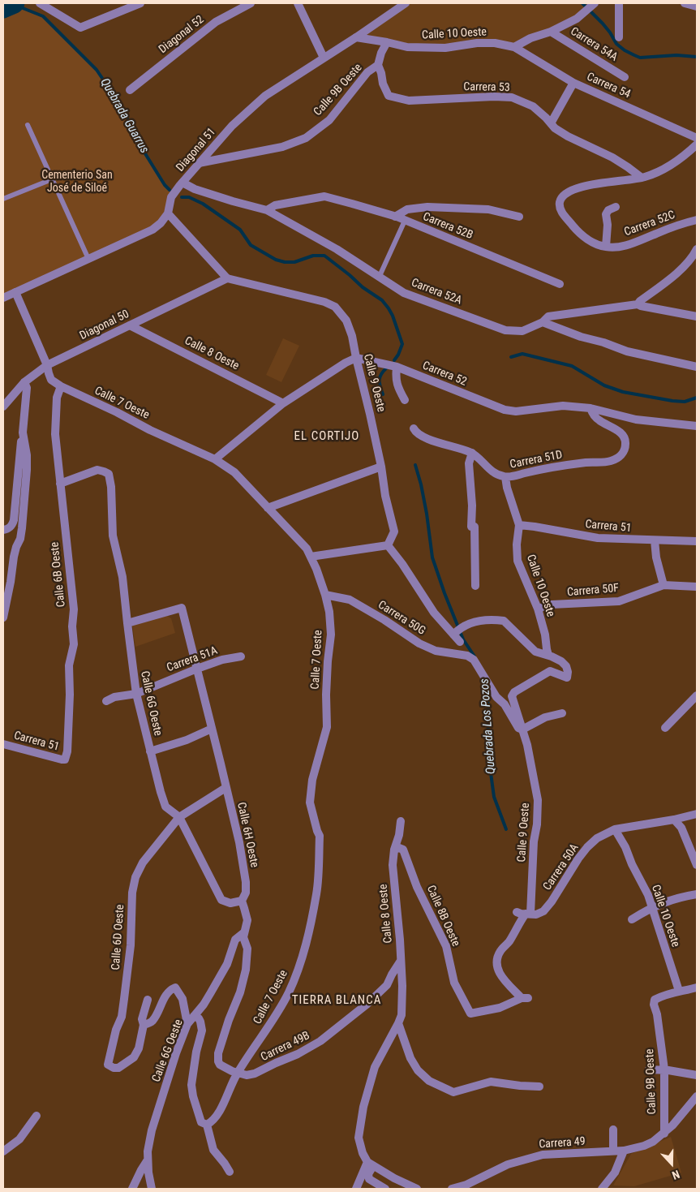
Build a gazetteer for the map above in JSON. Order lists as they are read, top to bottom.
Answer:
{
  "streets": {
    "street": [
      "Calle 10 Oeste",
      "Diagonal 52",
      "Carrera 54A",
      "Carrera 54",
      "Carrera 53",
      "Calle 9B Oeste",
      "Diagonal 51",
      "Carrera 52C",
      "Carrera 52B",
      "Carrera 52A",
      "Diagonal 50",
      "Calle 8 Oeste",
      "Carrera 52",
      "Calle 9 Oeste",
      "Calle 7 Oeste",
      "Carrera 51D",
      "Carrera 51",
      "Calle 6B Oeste",
      "Carrera 50F",
      "Carrera 50G",
      "Carrera 51A",
      "Calle 6G Oeste",
      "Calle 6H Oeste",
      "Carrera 50A",
      "Calle 8B Oeste",
      "Calle 6D Oeste",
      "Carrera 49B",
      "Carrera 49"
    ]
  },
  "crossings": [
    ["Calle 10 Oeste", "Carrera 54"],
    ["Calle 10 Oeste", "Calle 9B Oeste"],
    ["Calle 10 Oeste", "Diagonal 51"],
    ["Calle 10 Oeste", "Calle 9 Oeste"],
    ["Calle 10 Oeste", "Carrera 51D"],
    ["Calle 10 Oeste", "Carrera 51"],
    ["Calle 10 Oeste", "Carrera 50F"],
    ["Calle 10 Oeste", "Carrera 50A"],
    ["Carrera 53", "Calle 9B Oeste"],
    ["Carrera 53", "Carrera 52C"],
    ["Calle 9B Oeste", "Diagonal 51"],
    ["Calle 9B Oeste", "Carrera 49"],
    ["Diagonal 51", "Carrera 52A"],
    ["Diagonal 51", "Calle 7 Oeste"],
    ["Carrera 52B", "Carrera 52A"],
    ["Diagonal 50", "Calle 8 Oeste"],
    ["Diagonal 50", "Calle 9 Oeste"],
    ["Diagonal 50", "Calle 7 Oeste"],
    ["Calle 8 Oeste", "Calle 8B Oeste"],
    ["Calle 8 Oeste", "Carrera 49B"],
    ["Carrera 52", "Calle 9 Oeste"],
    ["Carrera 52", "Carrera 51D"],
    ["Calle 9 Oeste", "Carrera 50G"],
    ["Calle 9 Oeste", "Carrera 50A"],
    ["Calle 9 Oeste", "Calle 8B Oeste"],
    ["Calle 7 Oeste", "Calle 6B Oeste"],
    ["Calle 7 Oeste", "Carrera 50G"],
    ["Calle 7 Oeste", "Carrera 49B"],
    ["Carrera 51", "Calle 6B Oeste"],
    ["Calle 6B Oeste", "Calle 6G Oeste"],
    ["Carrera 51A", "Calle 6G Oeste"],
    ["Carrera 51A", "Calle 6H Oeste"],
    ["Calle 6G Oeste", "Calle 6H Oeste"],
    ["Calle 6G Oeste", "Calle 6D Oeste"],
    ["Calle 6H Oeste", "Carrera 49B"],
    ["Carrera 50A", "Calle 8B Oeste"]
  ],
  "districts": ["EL CORTIJO", "TIERRA BLANCA"],
  "water": ["Quebrada Guarrus", "Quebrada Los Pozos"],
  "parks": ["Cementerio San José de Siloé"],
  "north": "bottom"
}
